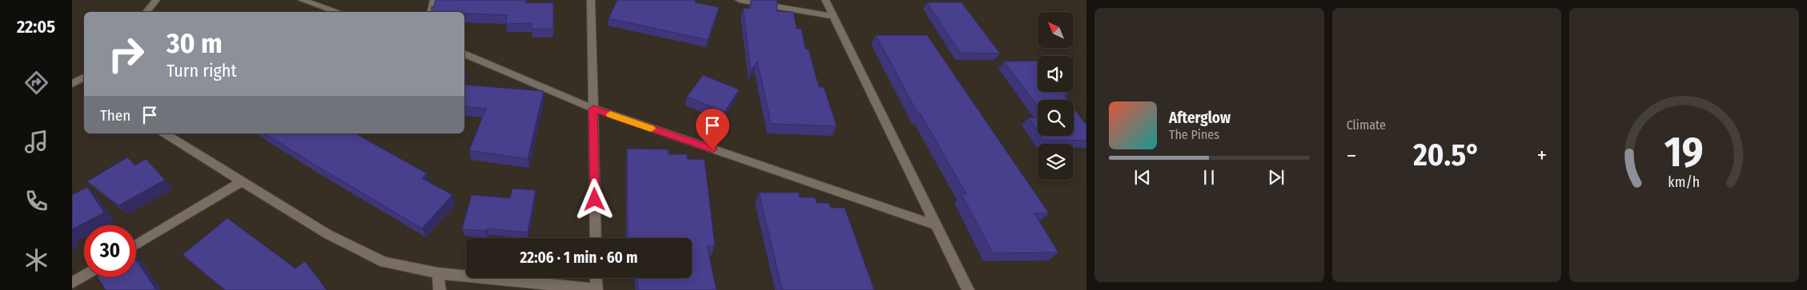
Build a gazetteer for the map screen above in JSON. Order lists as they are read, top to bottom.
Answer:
{
  "north": "top left",
  "page": {
    "tabs": "22:05",
    "tile": "Climate",
    "turn": ["30 m", "Turn right"],
    "then": "Then",
    "song": ["Afterglow", "The Pines"],
    "heat": ["−", "20.5°", "+"],
    "limit": "30",
    "trip": "22:06 · 1 min · 60 m",
    "gauge": ["19", "km/h"]
  }
}
